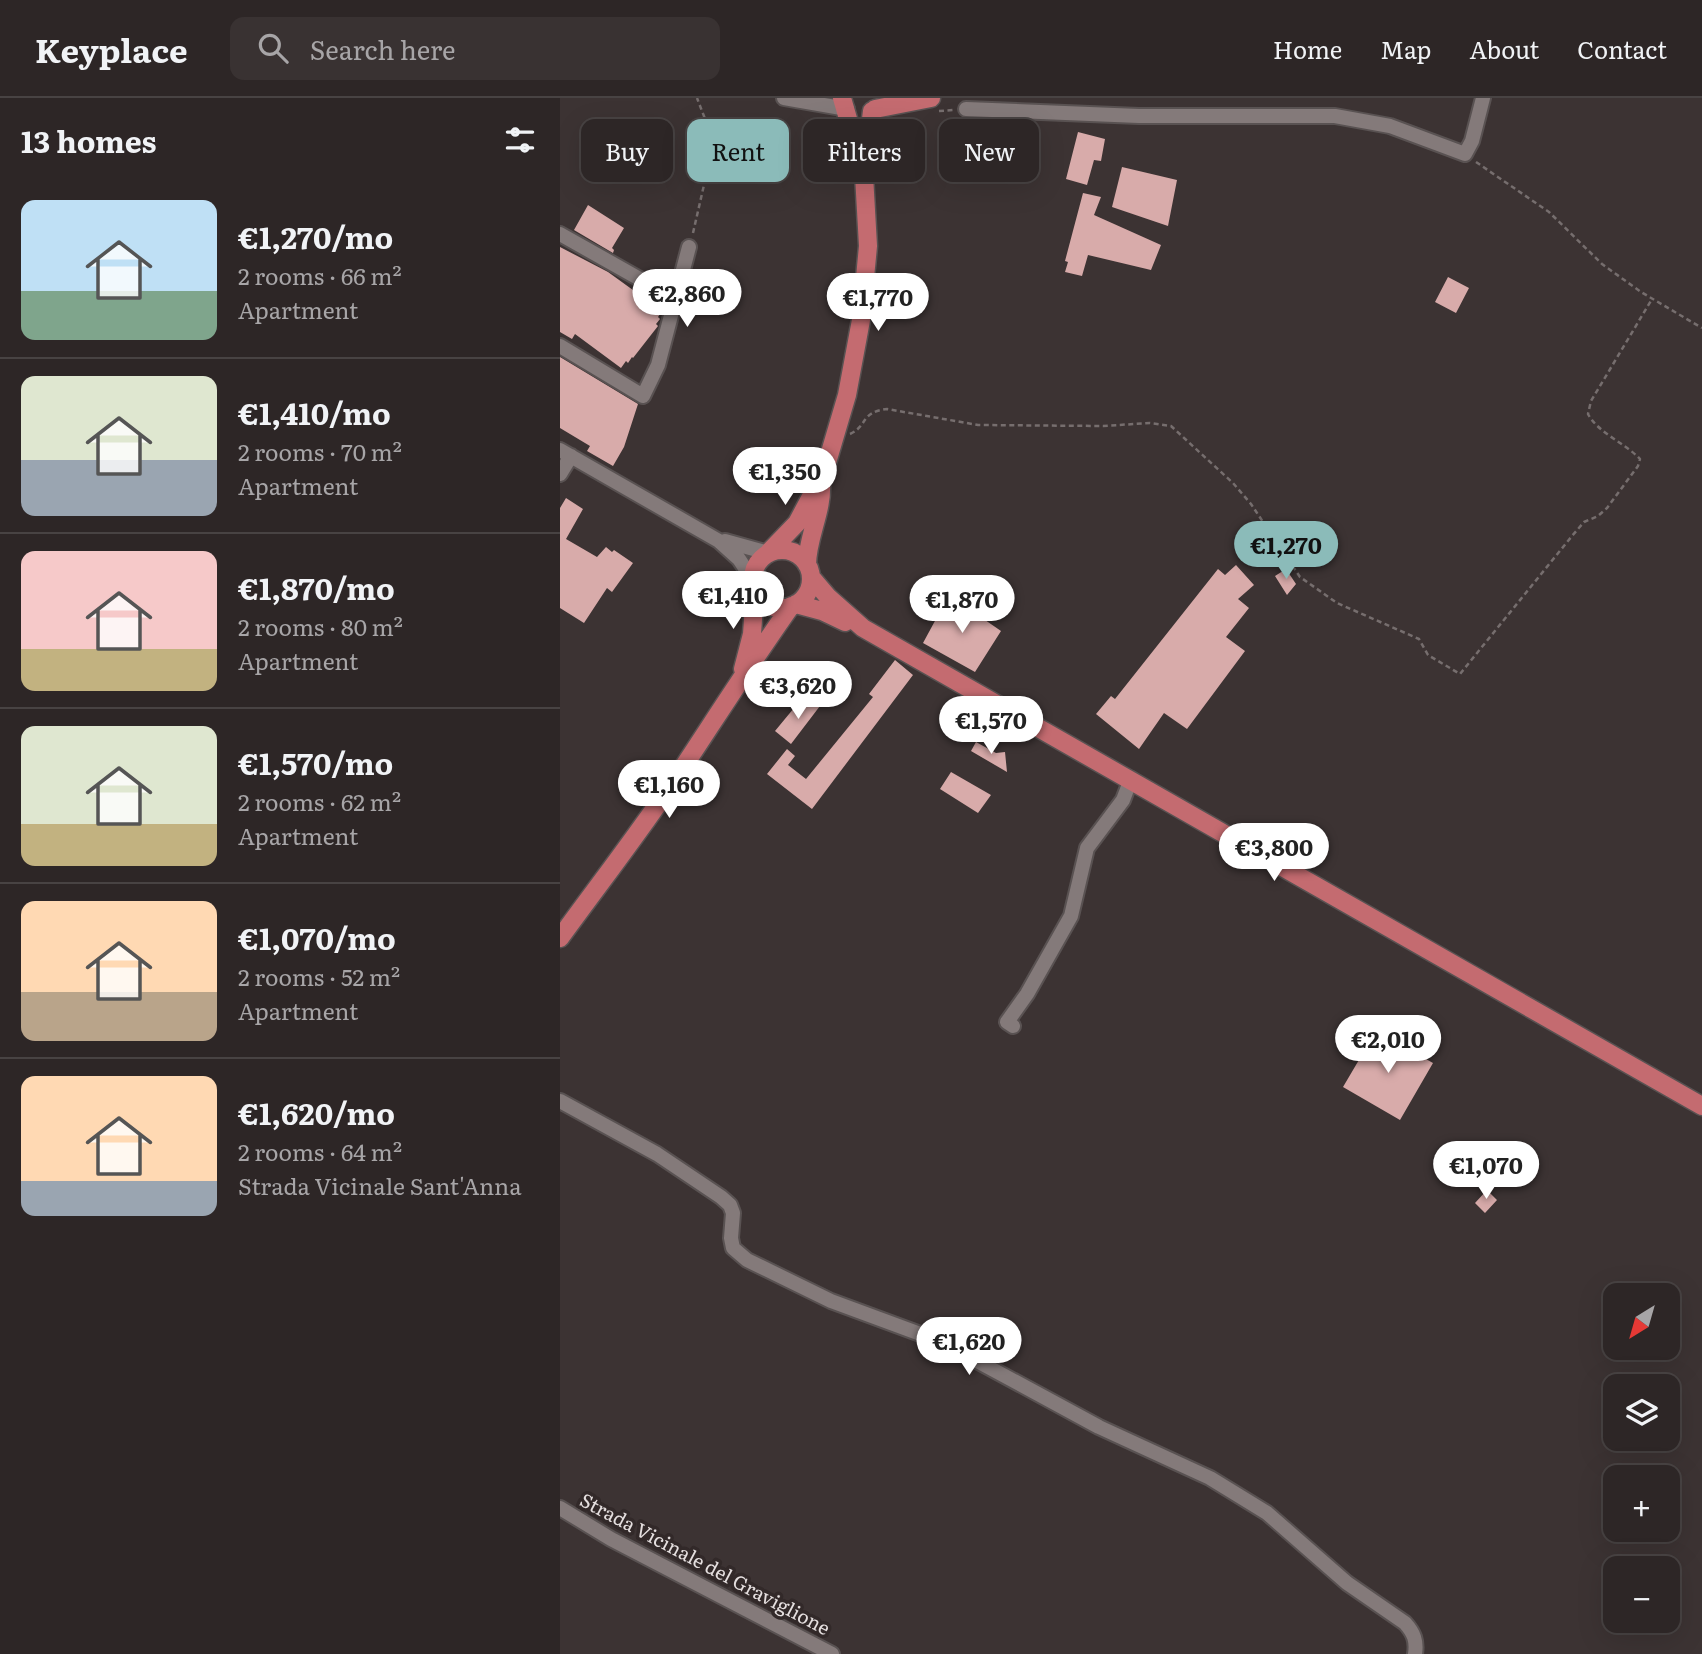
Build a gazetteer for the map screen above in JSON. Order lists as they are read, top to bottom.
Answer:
{
  "streets": {
    "street": ["Strada Vicinale del Graviglione"]
  },
  "north": "bottom left",
  "page": {
    "header": "Keyplace",
    "search": "Search here",
    "nav": [
      "Home",
      "Map",
      "About",
      "Contact"
    ],
    "heading": "13 homes",
    "chip": [
      "Buy",
      "Rent",
      "Filters",
      "New"
    ],
    "list": [
      {
        "name": "€1,270/mo",
        "note": "2 rooms · 66 m² · Apartment"
      },
      {
        "name": "€1,410/mo",
        "note": "2 rooms · 70 m² · Apartment"
      },
      {
        "name": "€1,870/mo",
        "note": "2 rooms · 80 m² · Apartment"
      },
      {
        "name": "€1,570/mo",
        "note": "2 rooms · 62 m² · Apartment"
      },
      {
        "name": "€1,070/mo",
        "note": "2 rooms · 52 m² · Apartment"
      },
      {
        "name": "€1,620/mo",
        "note": "2 rooms · 64 m² · Strada Vicinale Sant'Anna"
      }
    ],
    "price": [
      "€2,860",
      "€1,770",
      "€1,350",
      "€1,270",
      "€1,410",
      "€1,870",
      "€3,620",
      "€1,570",
      "€1,160",
      "€3,800",
      "€2,010",
      "€1,070",
      "€1,620"
    ],
    "map_buttons": ["+", "−"]
  }
}
